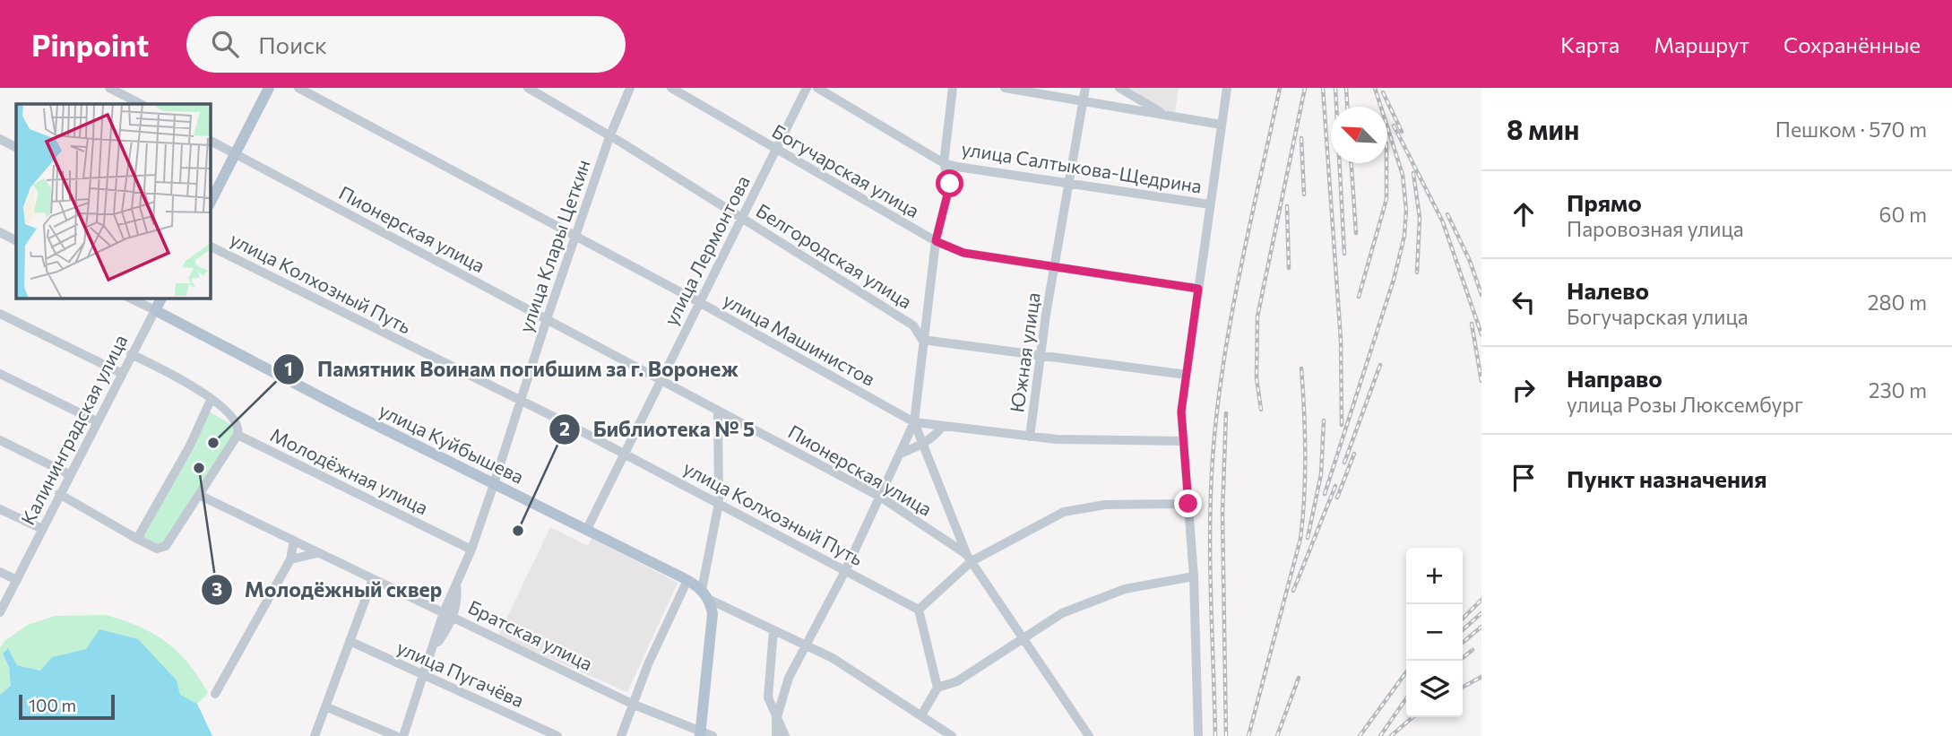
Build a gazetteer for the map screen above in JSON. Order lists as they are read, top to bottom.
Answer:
{
  "streets": {
    "main road": ["Калининградская улица", "улица Куйбышева"],
    "street": [
      "улица Салтыкова-Щедрина",
      "Богучарская улица",
      "Пионерская улица",
      "улица Клары Цеткин",
      "улица Лермонтова",
      "Белгородская улица",
      "улица Колхозный Путь",
      "улица Машинистов",
      "Южная улица",
      "Молодёжная улица",
      "Братская улица",
      "улица Пугачёва"
    ]
  },
  "crossings": [
    ["улица Салтыкова-Щедрина", "Южная улица"],
    ["Богучарская улица", "улица Лермонтова"],
    ["Богучарская улица", "Южная улица"],
    ["Пионерская улица", "улица Клары Цеткин"],
    ["Пионерская улица", "улица Лермонтова"],
    ["улица Клары Цеткин", "Белгородская улица"],
    ["улица Клары Цеткин", "улица Колхозный Путь"],
    ["улица Клары Цеткин", "улица Машинистов"],
    ["улица Клары Цеткин", "улица Куйбышева"],
    ["улица Клары Цеткин", "Молодёжная улица"],
    ["улица Клары Цеткин", "Братская улица"],
    ["улица Клары Цеткин", "улица Пугачёва"],
    ["улица Лермонтова", "Белгородская улица"],
    ["улица Лермонтова", "улица Колхозный Путь"],
    ["улица Лермонтова", "улица Машинистов"],
    ["улица Лермонтова", "улица Куйбышева"],
    ["улица Машинистов", "Южная улица"],
    ["Калининградская улица", "улица Куйбышева"]
  ],
  "places": ["Памятник Воинам погибшим за г. Воронеж", "Молодёжный сквер", "Библиотека № 5"],
  "scale_bar": "100 m",
  "north": "top left",
  "page": {
    "header": "Pinpoint",
    "search": "Поиск",
    "nav": ["Карта", "Маршрут", "Сохранённые"],
    "heading": ["8 мин", "Пешком · 570 m"],
    "list": [
      ["Прямо", "Паровозная улица", "60 m"],
      ["Налево", "Богучарская улица", "280 m"],
      ["Направо", "улица Розы Люксембург", "230 m"],
      "Пункт назначения"
    ],
    "map_buttons": ["+", "−"],
    "scale": "100 m"
  }
}
